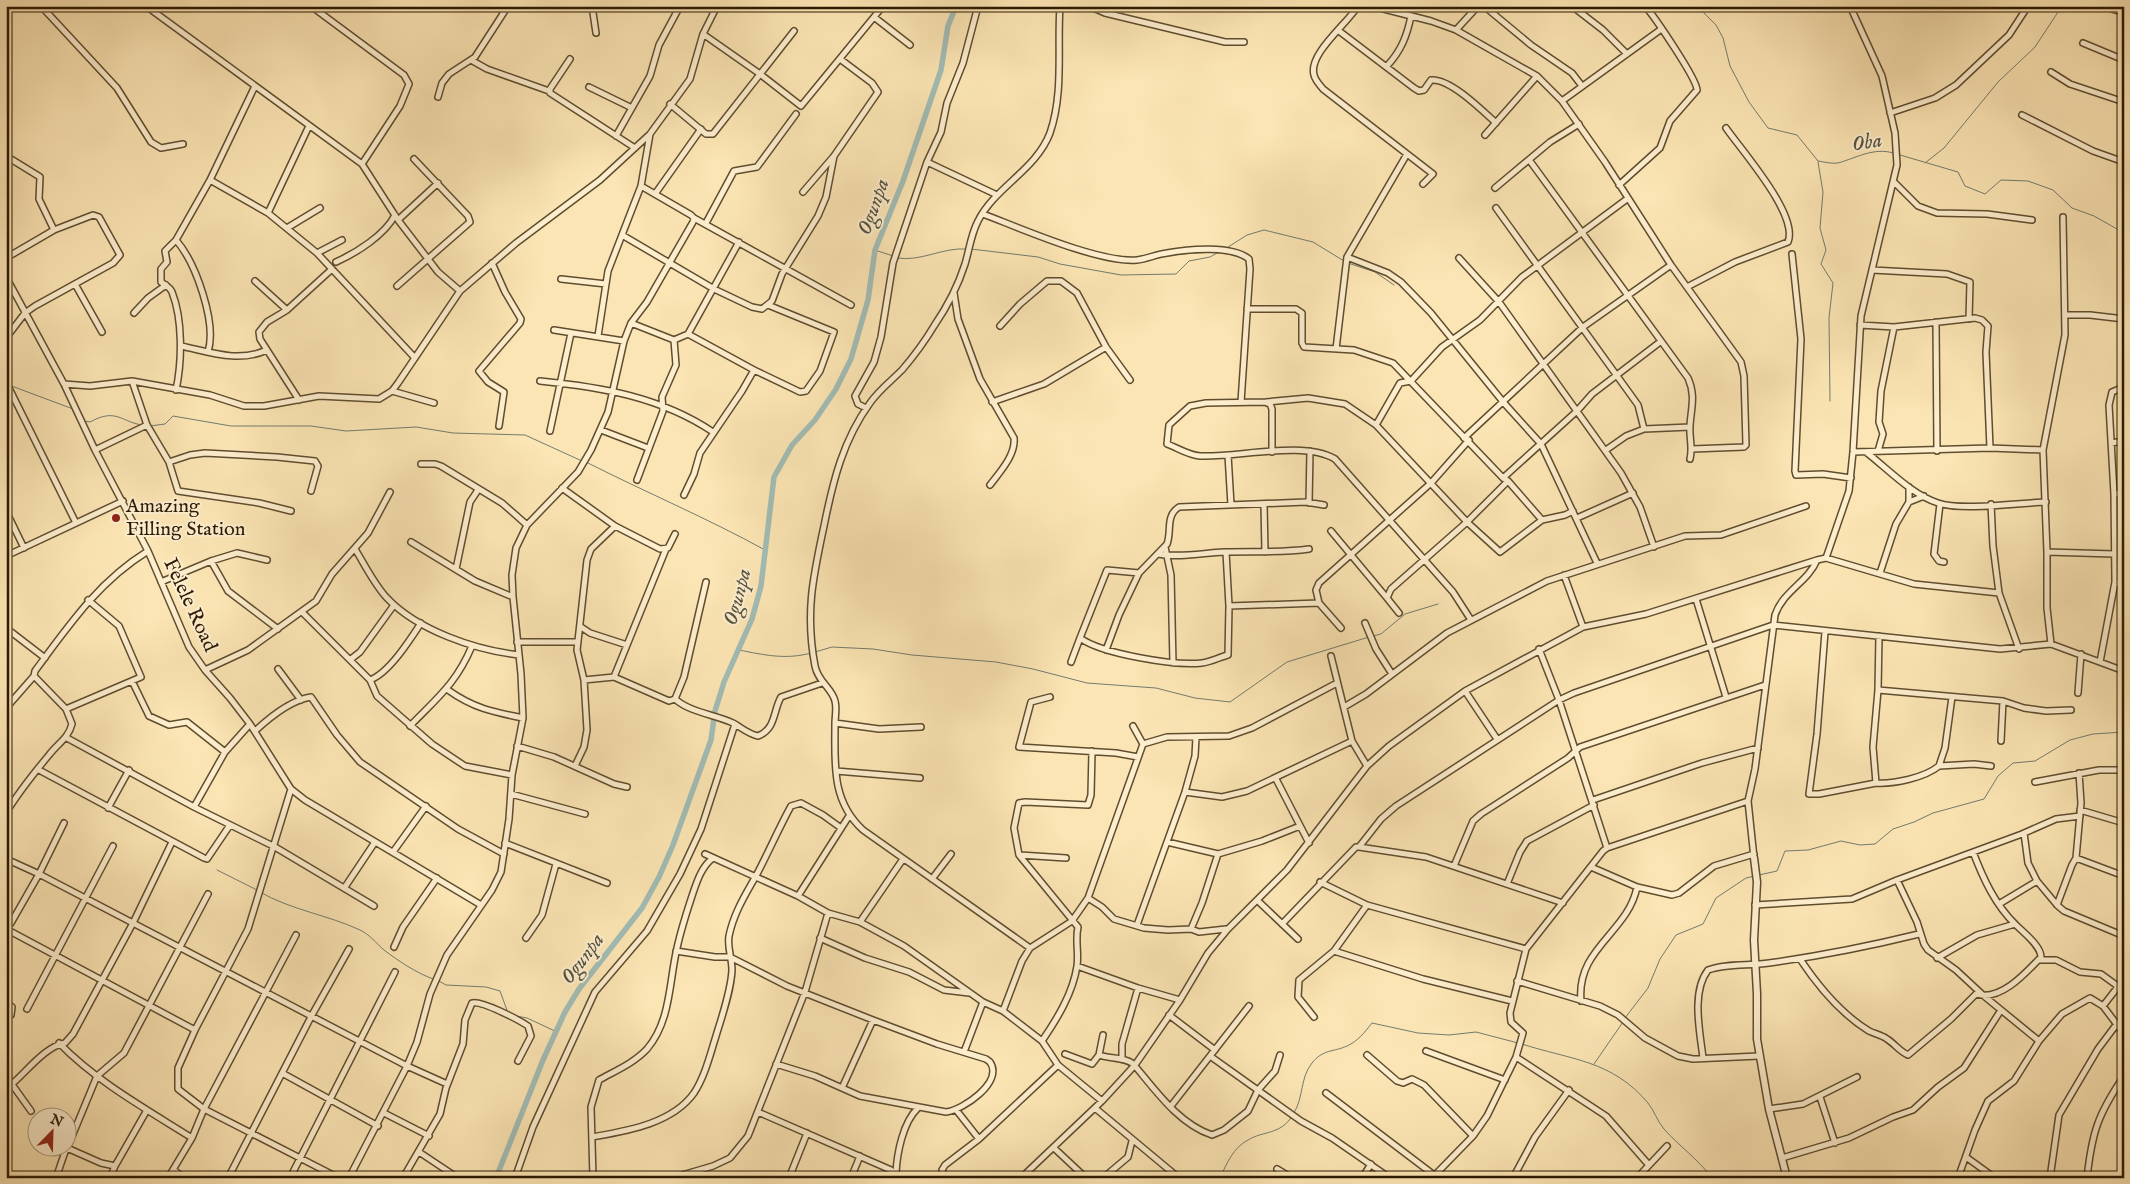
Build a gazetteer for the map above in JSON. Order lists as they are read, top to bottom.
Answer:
{
  "streets": {
    "street": ["Felele Road"]
  },
  "water": ["Oba", "Ogunpa"],
  "places": ["Amazing Filling Station"],
  "north": "top right"
}
